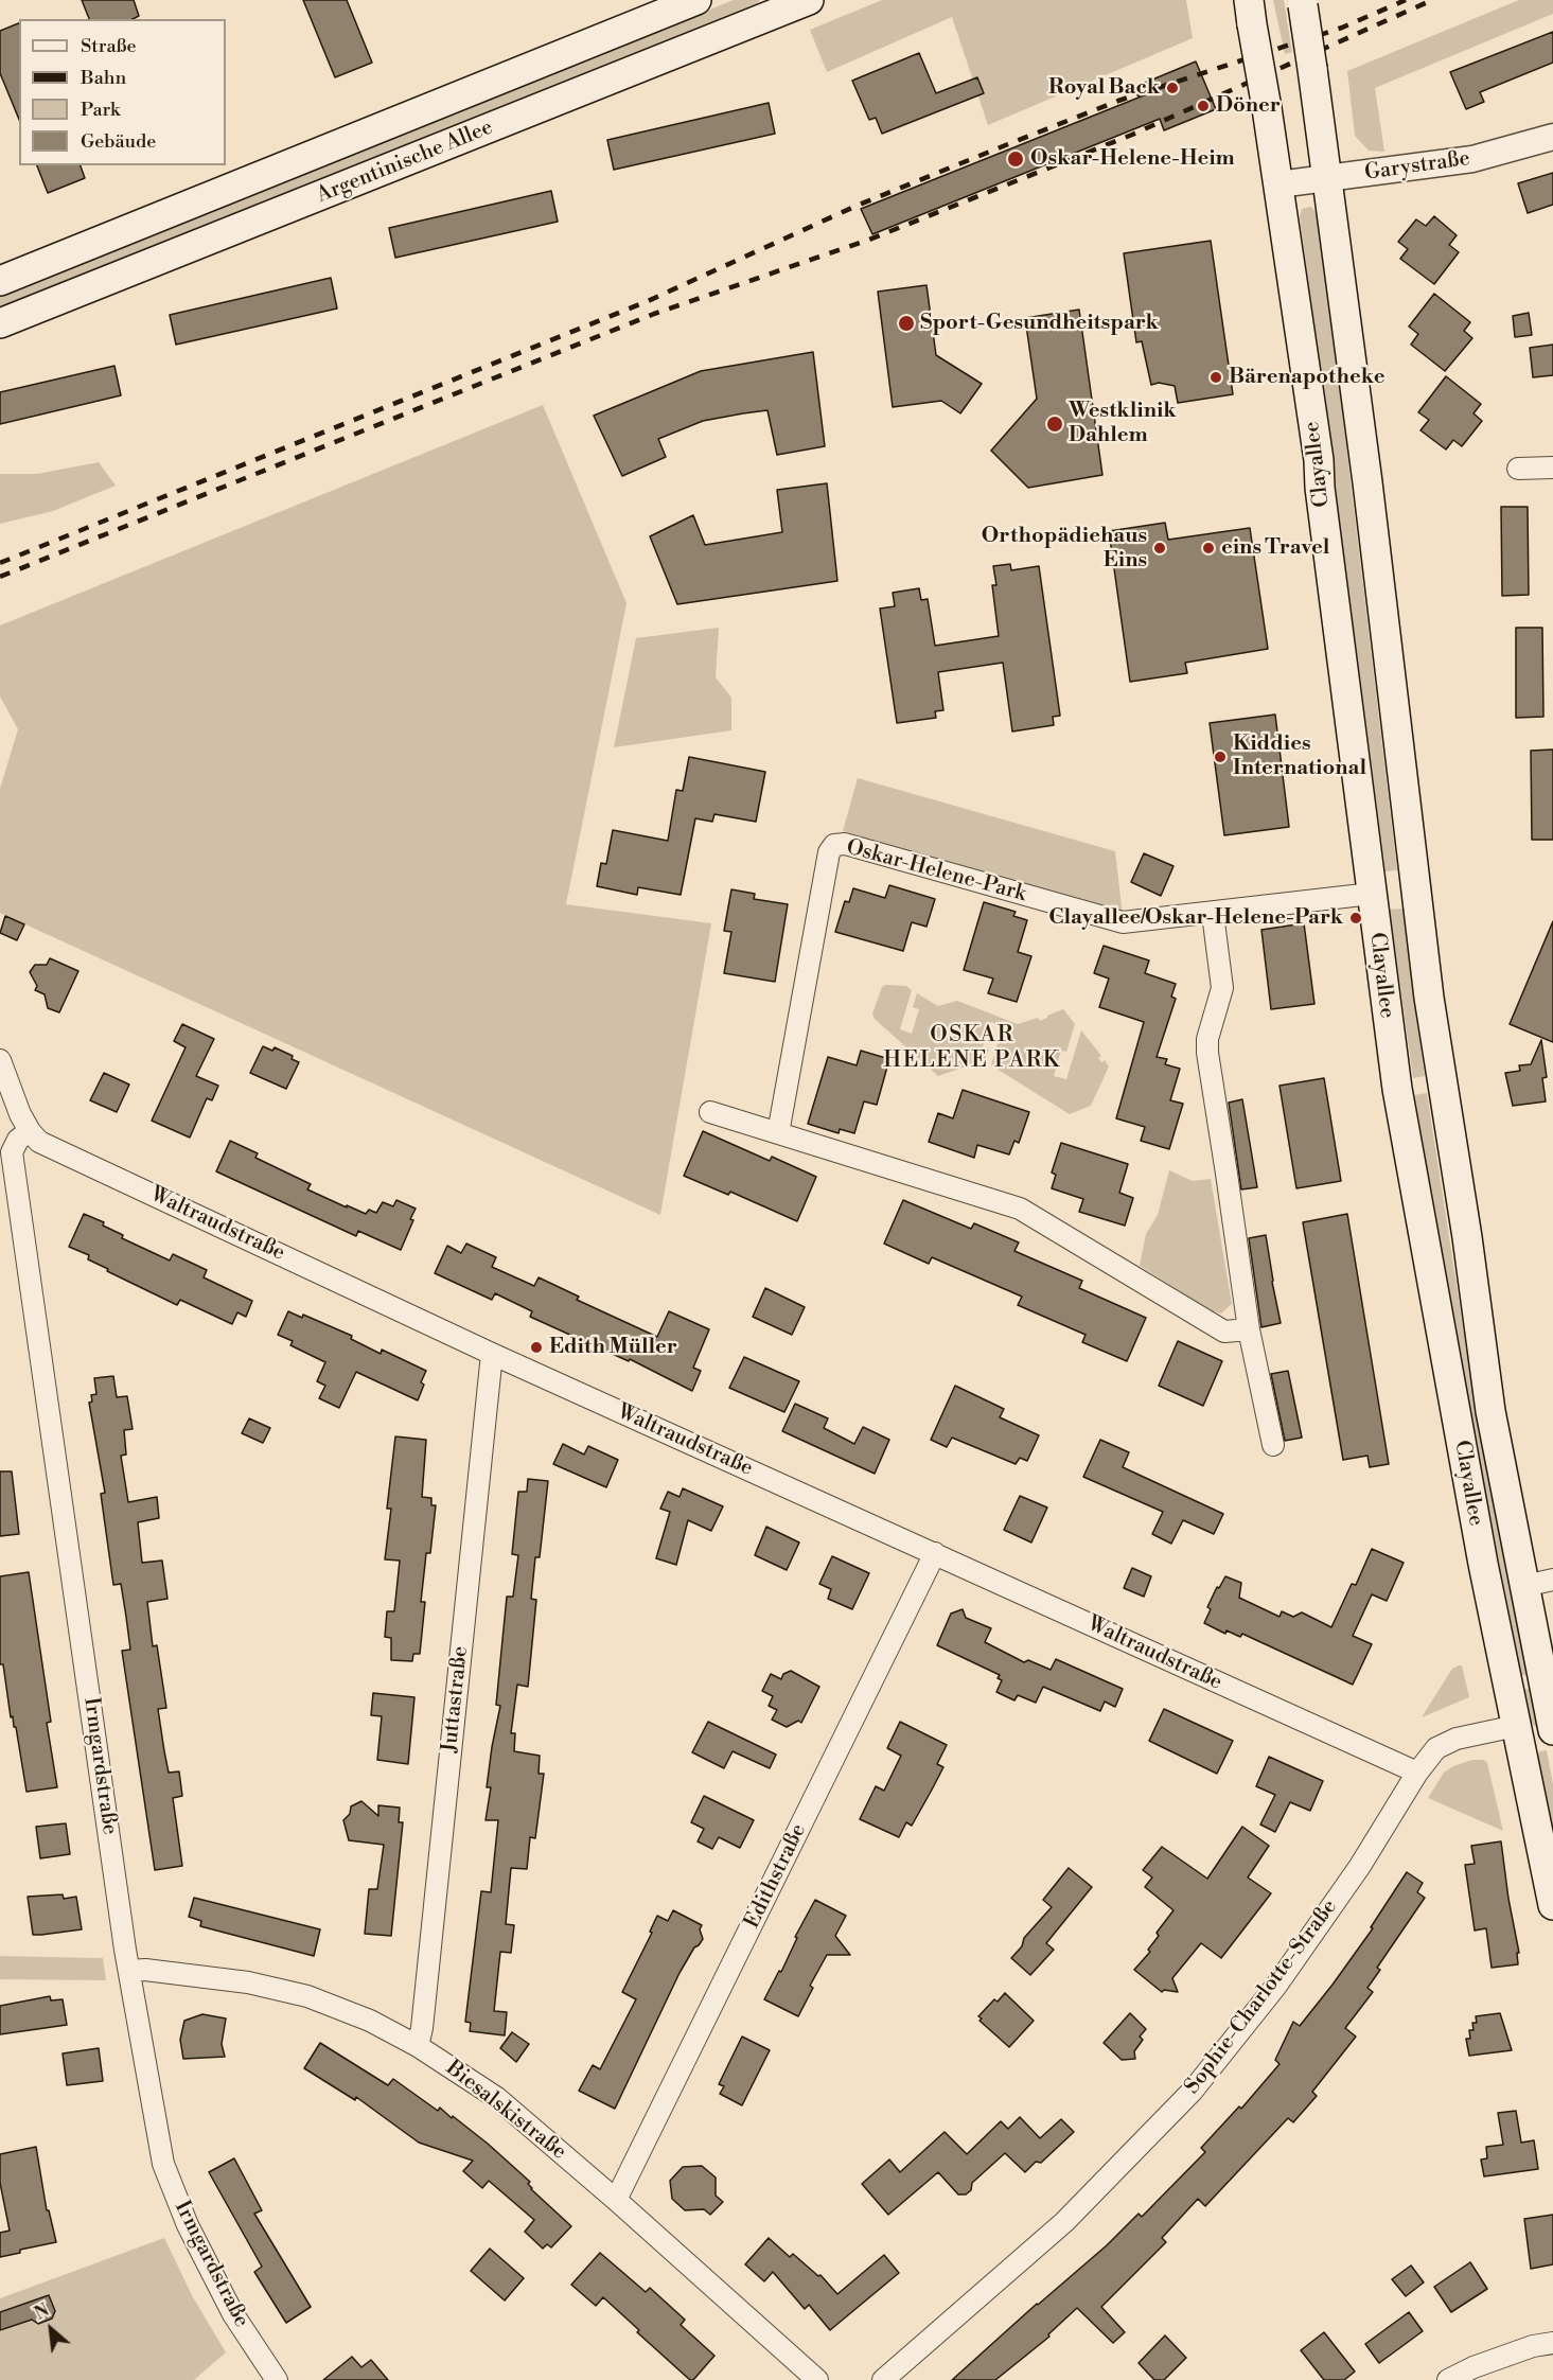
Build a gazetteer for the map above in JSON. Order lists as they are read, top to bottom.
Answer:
{
  "streets": {
    "main road": ["Argentinische Allee", "Clayallee"],
    "street": [
      "Garystraße",
      "Oskar-Helene-Park",
      "Waltraudstraße",
      "Juttastraße",
      "Irmgardstraße",
      "Edithstraße",
      "Sophie-Charlotte-Straße",
      "Biesalskistraße"
    ]
  },
  "crossings": [
    ["Garystraße", "Clayallee"],
    ["Clayallee", "Oskar-Helene-Park"],
    ["Clayallee", "Sophie-Charlotte-Straße"],
    ["Waltraudstraße", "Juttastraße"],
    ["Waltraudstraße", "Irmgardstraße"],
    ["Waltraudstraße", "Edithstraße"],
    ["Waltraudstraße", "Sophie-Charlotte-Straße"],
    ["Juttastraße", "Biesalskistraße"],
    ["Irmgardstraße", "Biesalskistraße"],
    ["Edithstraße", "Biesalskistraße"]
  ],
  "districts": ["OSKAR HELENE PARK"],
  "places": [
    "Royal Back",
    "Döner",
    "Oskar-Helene-Heim",
    "Sport-Gesundheitspark",
    "Bärenapotheke",
    "Westklinik Dahlem",
    "Orthopädiehaus Eins",
    "eins Travel",
    "Kiddies International",
    "Clayallee/Oskar-Helene-Park",
    "Edith Müller"
  ],
  "legend": [
    "Straße",
    "Bahn",
    "Park",
    "Gebäude"
  ],
  "north": "top left"
}
